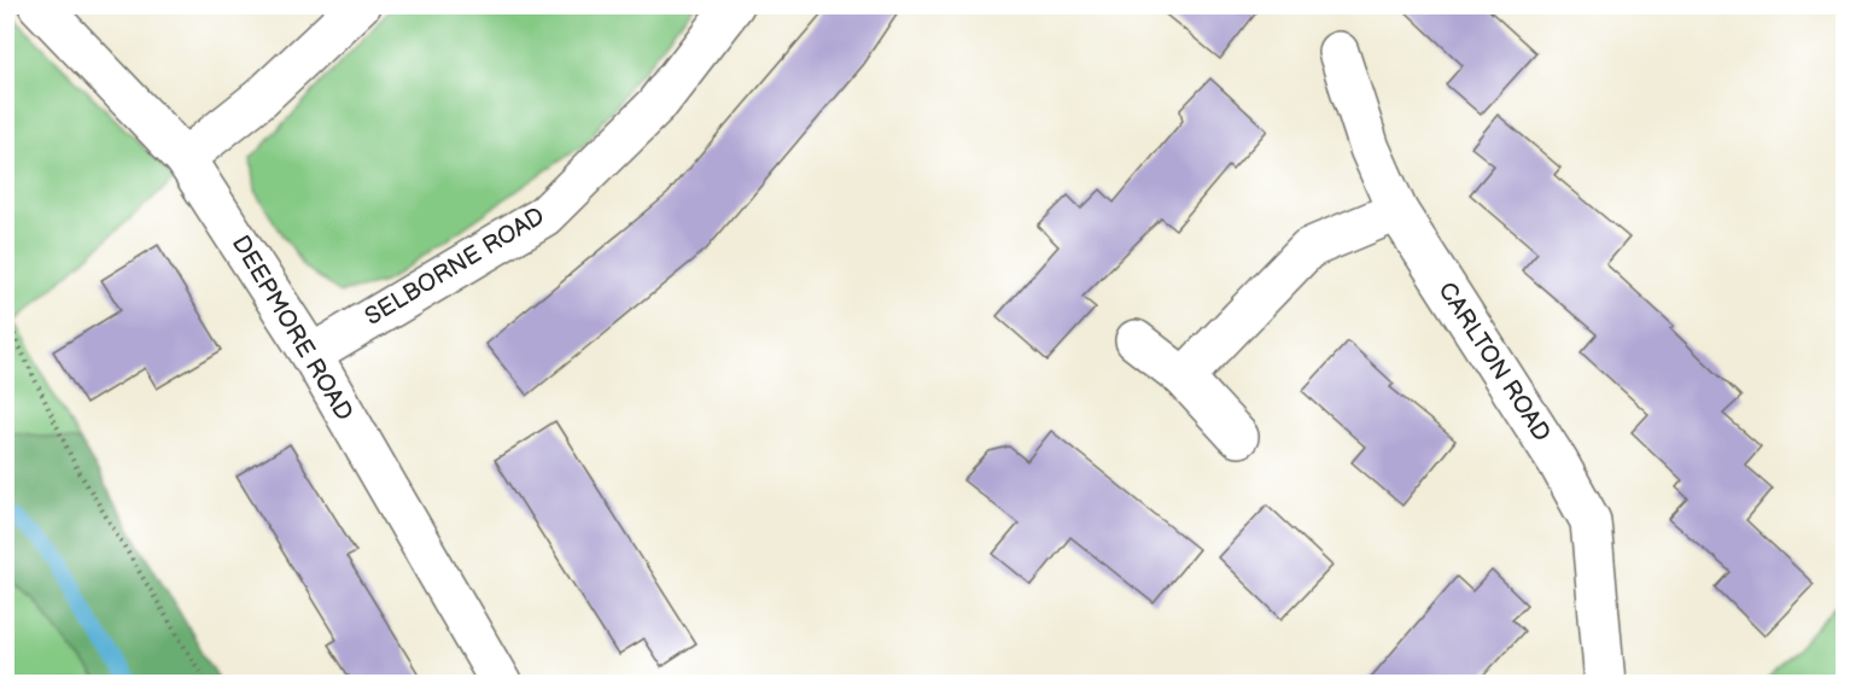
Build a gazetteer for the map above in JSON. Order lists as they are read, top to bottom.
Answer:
{
  "streets": {
    "street": ["SELBORNE ROAD", "DEEPMORE ROAD", "CARLTON ROAD"]
  },
  "crossings": [
    ["SELBORNE ROAD", "DEEPMORE ROAD"]
  ]
}
